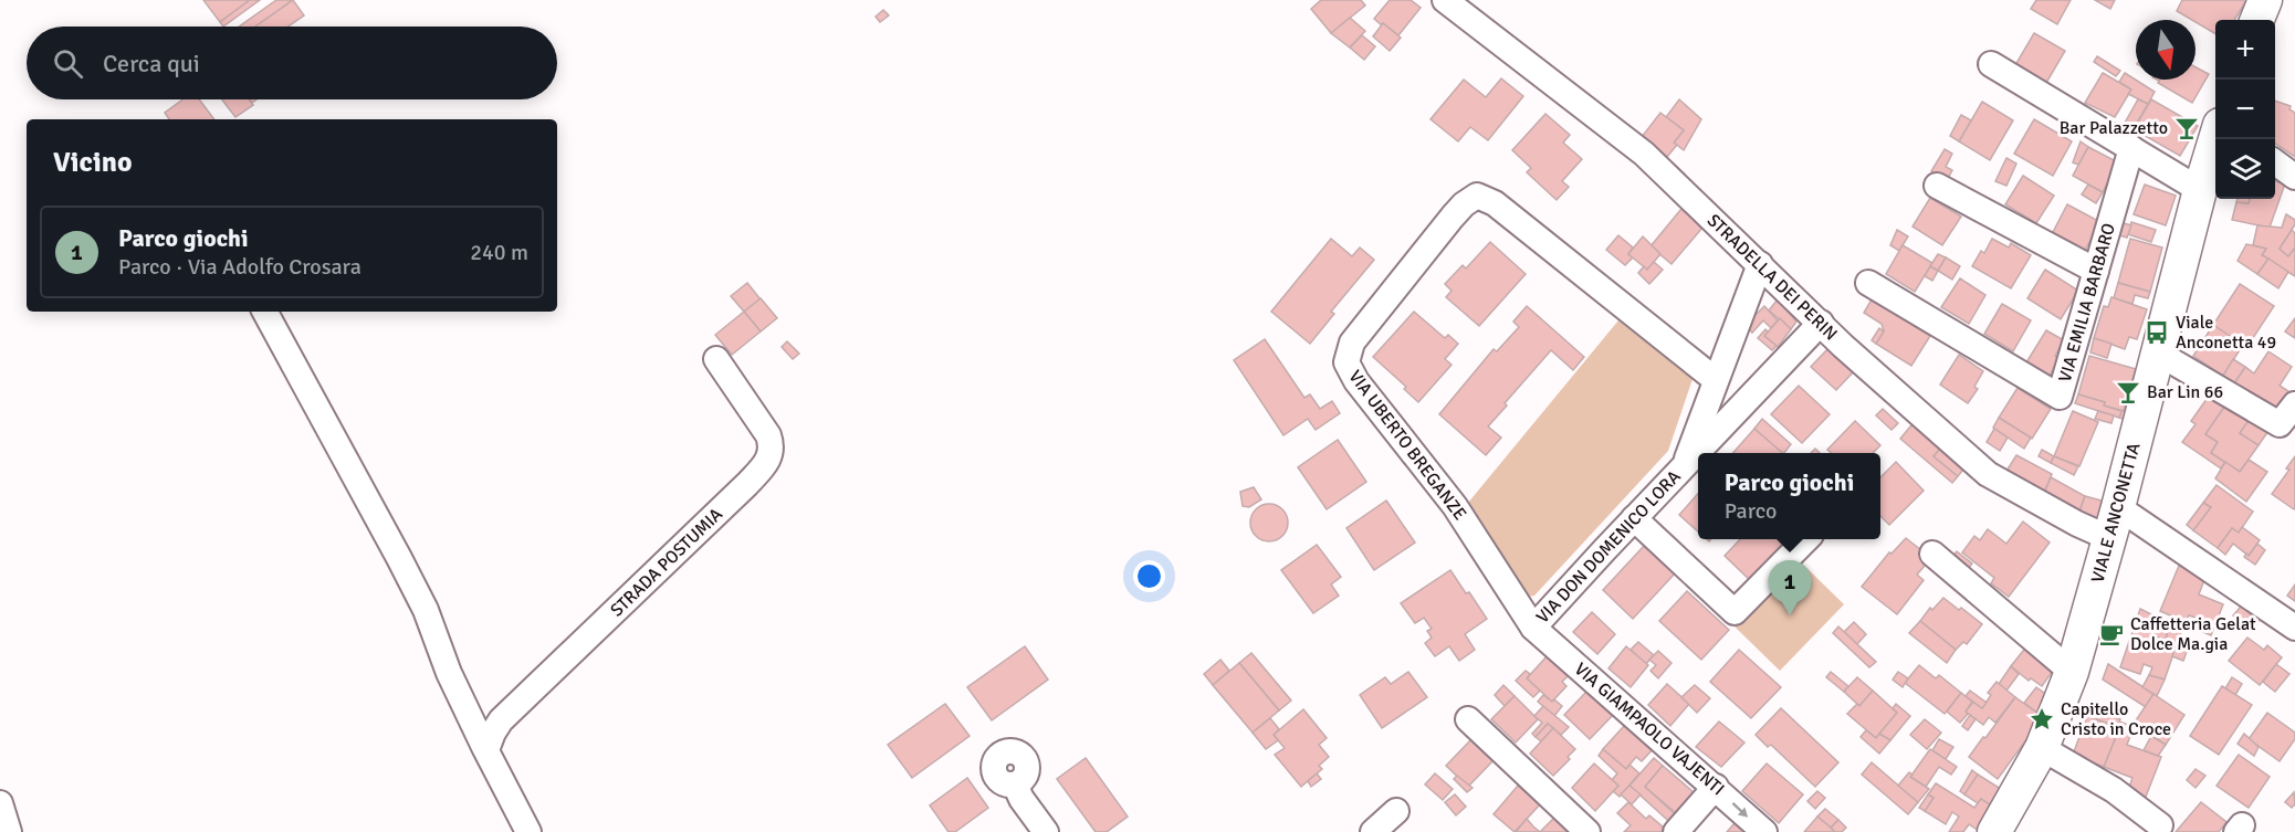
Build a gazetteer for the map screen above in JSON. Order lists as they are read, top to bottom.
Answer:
{
  "streets": {
    "main road": ["VIALE ANCONETTA"],
    "street": [
      "STRADELLA DEI PERIN",
      "VIA EMILIA BARBARO",
      "VIA UBERTO BREGANZE",
      "VIA DON DOMENICO LORA",
      "STRADA POSTUMIA",
      "VIA GIAMPAOLO VAJENTI"
    ]
  },
  "crossings": [
    ["STRADELLA DEI PERIN", "VIALE ANCONETTA"],
    ["STRADELLA DEI PERIN", "VIA DON DOMENICO LORA"],
    ["VIA UBERTO BREGANZE", "VIA DON DOMENICO LORA"],
    ["VIA UBERTO BREGANZE", "VIA GIAMPAOLO VAJENTI"],
    ["VIA DON DOMENICO LORA", "VIA GIAMPAOLO VAJENTI"]
  ],
  "places": {
    "bar": ["Bar Palazzetto", "Bar Lin 66"],
    "bus stop": ["Viale Anconetta 49"],
    "cafe": ["Caffetteria Gelat Dolce Ma.gia"],
    "place": ["Capitello Cristo in Croce"]
  },
  "north": "bottom",
  "page": {
    "map_buttons": ["+", "−"],
    "search": "Cerca qui",
    "heading": "Vicino",
    "list": [
      {
        "mark": "1",
        "name": "Parco giochi",
        "note": "Parco · Via Adolfo Crosara",
        "value": "240 m"
      }
    ],
    "popup": ["Parco giochi", "Parco"],
    "pins": "1"
  }
}
